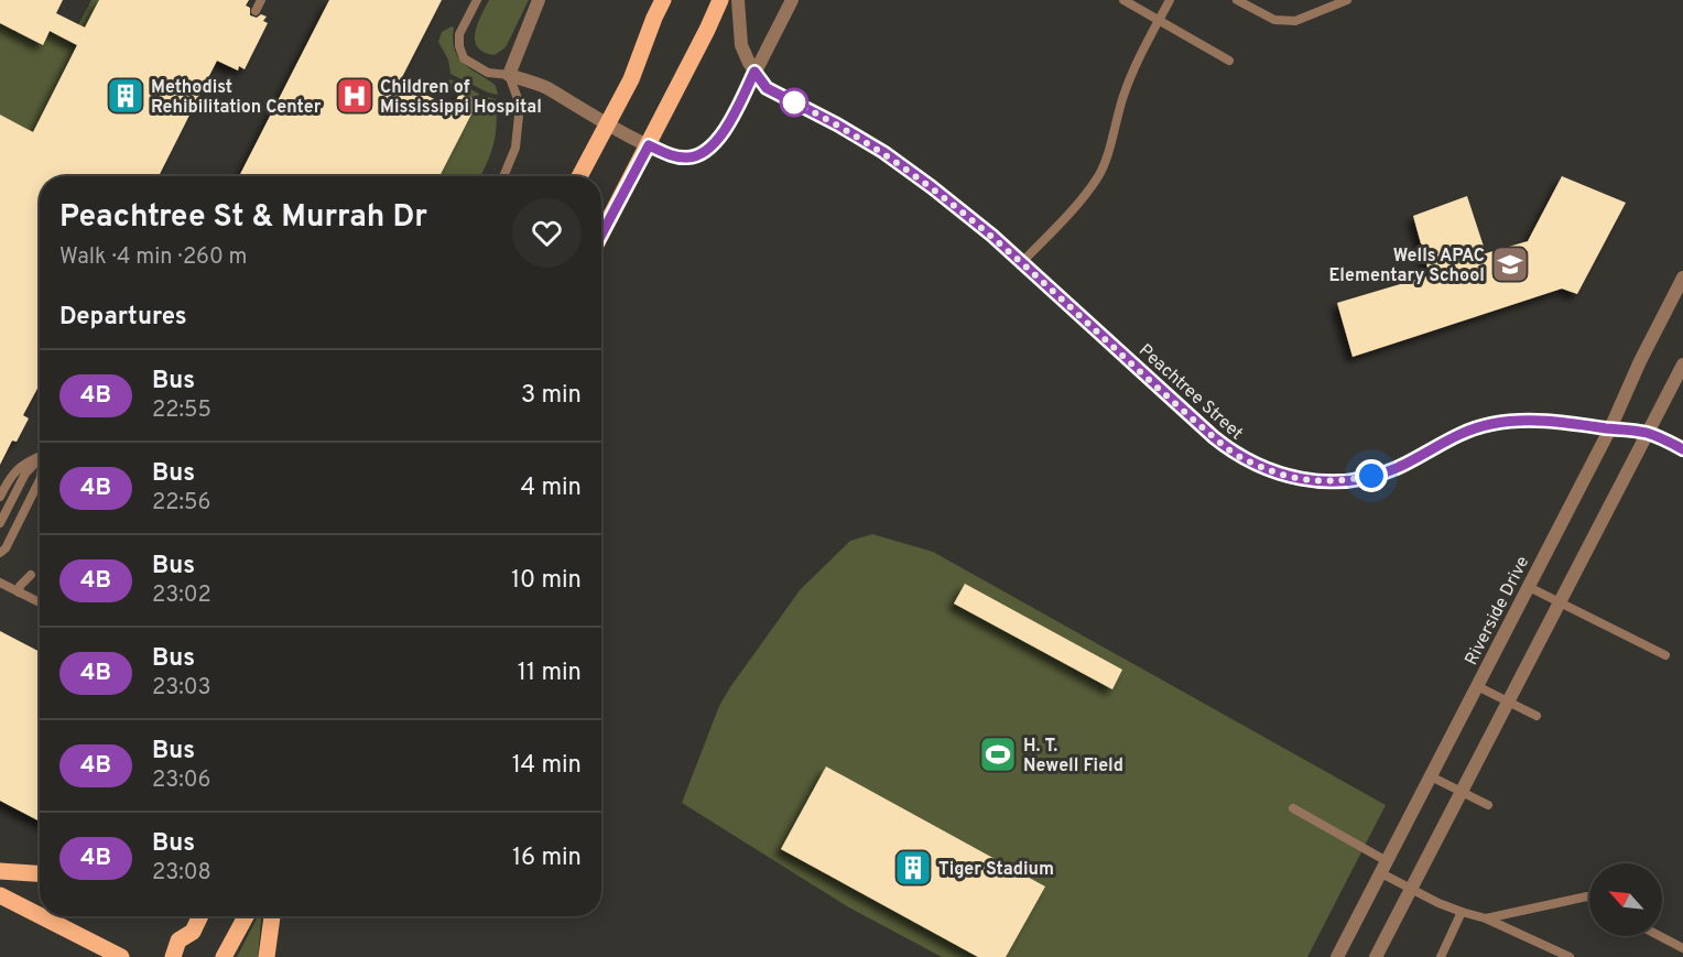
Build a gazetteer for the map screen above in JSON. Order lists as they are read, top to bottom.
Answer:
{
  "streets": {
    "street": ["Peachtree Street", "Riverside Drive"]
  },
  "crossings": [
    ["Peachtree Street", "Riverside Drive"]
  ],
  "places": {
    "building": ["Methodist Rehibilitation Center", "Tiger Stadium"],
    "hospital": ["Children of Mississippi Hospital"],
    "school or university": ["Wells APAC Elementary School"],
    "sports": ["H. T. Newell Field"]
  },
  "lines": ["bus line 4B"],
  "north": "top left",
  "page": {
    "heading": [
      ["Peachtree St & Murrah Dr", "Walk · 4 min · 260 m"],
      "Departures"
    ],
    "list": [
      {
        "mark": "4B",
        "name": "Bus",
        "note": "22:55",
        "value": "3 min"
      },
      {
        "mark": "4B",
        "name": "Bus",
        "note": "22:56",
        "value": "4 min"
      },
      {
        "mark": "4B",
        "name": "Bus",
        "note": "23:02",
        "value": "10 min"
      },
      {
        "mark": "4B",
        "name": "Bus",
        "note": "23:03",
        "value": "11 min"
      },
      {
        "mark": "4B",
        "name": "Bus",
        "note": "23:06",
        "value": "14 min"
      },
      {
        "mark": "4B",
        "name": "Bus",
        "note": "23:08",
        "value": "16 min"
      }
    ]
  }
}
